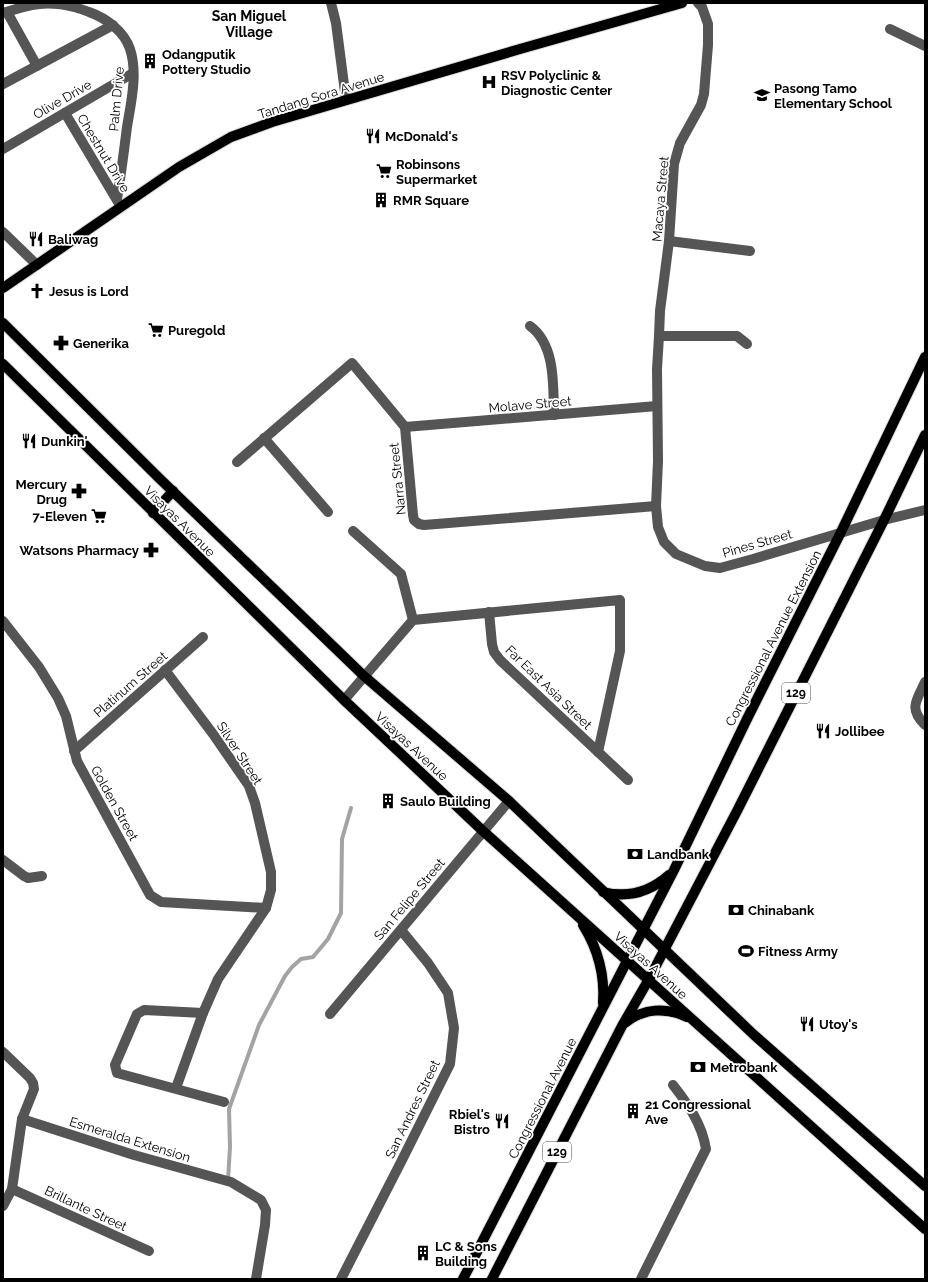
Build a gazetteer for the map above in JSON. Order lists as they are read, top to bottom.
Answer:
{
  "streets": {
    "main road": [
      "Tandang Sora Avenue",
      "Visayas Avenue",
      "Congressional Avenue Extension",
      "129",
      "Congressional Avenue"
    ],
    "street": [
      "Olive Drive",
      "Palm Drive",
      "Chestnut Drive",
      "Macaya Street",
      "Molave Street",
      "Narra Street",
      "Pines Street",
      "Platinum Street",
      "Far East Asia Street",
      "Silver Street",
      "Golden Street",
      "San Felipe Street",
      "San Andres Street",
      "Esmeralda Extension",
      "Brillante Street"
    ]
  },
  "crossings": [
    ["Tandang Sora Avenue", "Palm Drive"],
    ["Tandang Sora Avenue", "Chestnut Drive"],
    ["Olive Drive", "Palm Drive"],
    ["Olive Drive", "Chestnut Drive"],
    ["Palm Drive", "Chestnut Drive"],
    ["Macaya Street", "Molave Street"],
    ["Macaya Street", "Pines Street"],
    ["Molave Street", "Narra Street"],
    ["Molave Street", "Pines Street"],
    ["Narra Street", "Pines Street"],
    ["Visayas Avenue", "Congressional Avenue Extension"],
    ["Visayas Avenue", "129"],
    ["Visayas Avenue", "San Felipe Street"],
    ["Visayas Avenue", "Congressional Avenue"],
    ["Pines Street", "Congressional Avenue Extension"],
    ["Pines Street", "129"],
    ["Congressional Avenue Extension", "Congressional Avenue"],
    ["Platinum Street", "Silver Street"],
    ["Platinum Street", "Golden Street"],
    ["Silver Street", "Golden Street"],
    ["San Felipe Street", "San Andres Street"]
  ],
  "districts": ["San Miguel Village"],
  "places": {
    "building": [
      "Odangputik Pottery Studio",
      "RMR Square",
      "Saulo Building",
      "21 Congressional Ave",
      "LC & Sons Building"
    ],
    "hospital": ["RSV Polyclinic & Diagnostic Center"],
    "school or university": ["Pasong Tamo Elementary School"],
    "restaurant": [
      "McDonald's",
      "Baliwag",
      "Dunkin'",
      "Jollibee",
      "Utoy's",
      "Rbiel's Bistro"
    ],
    "supermarket": ["Robinsons Supermarket", "Puregold", "7-Eleven"],
    "church": ["Jesus is Lord"],
    "pharmacy": ["Generika", "Mercury Drug", "Watsons Pharmacy"],
    "bank": ["Landbank", "Chinabank", "Metrobank"],
    "sports": ["Fitness Army"]
  }
}
